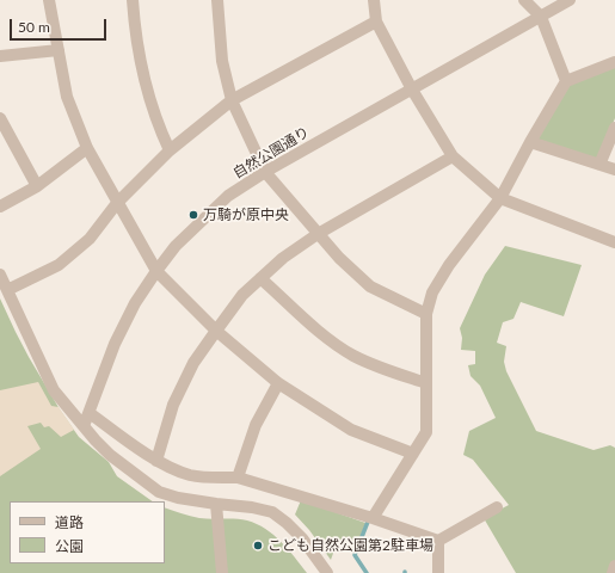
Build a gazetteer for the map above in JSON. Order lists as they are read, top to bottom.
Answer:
{
  "streets": {
    "street": ["自然公園通り"]
  },
  "places": ["万騎が原中央", "こども自然公園第2駐車場"],
  "legend": ["道路", "公園"],
  "scale_bar": "50 m"
}
